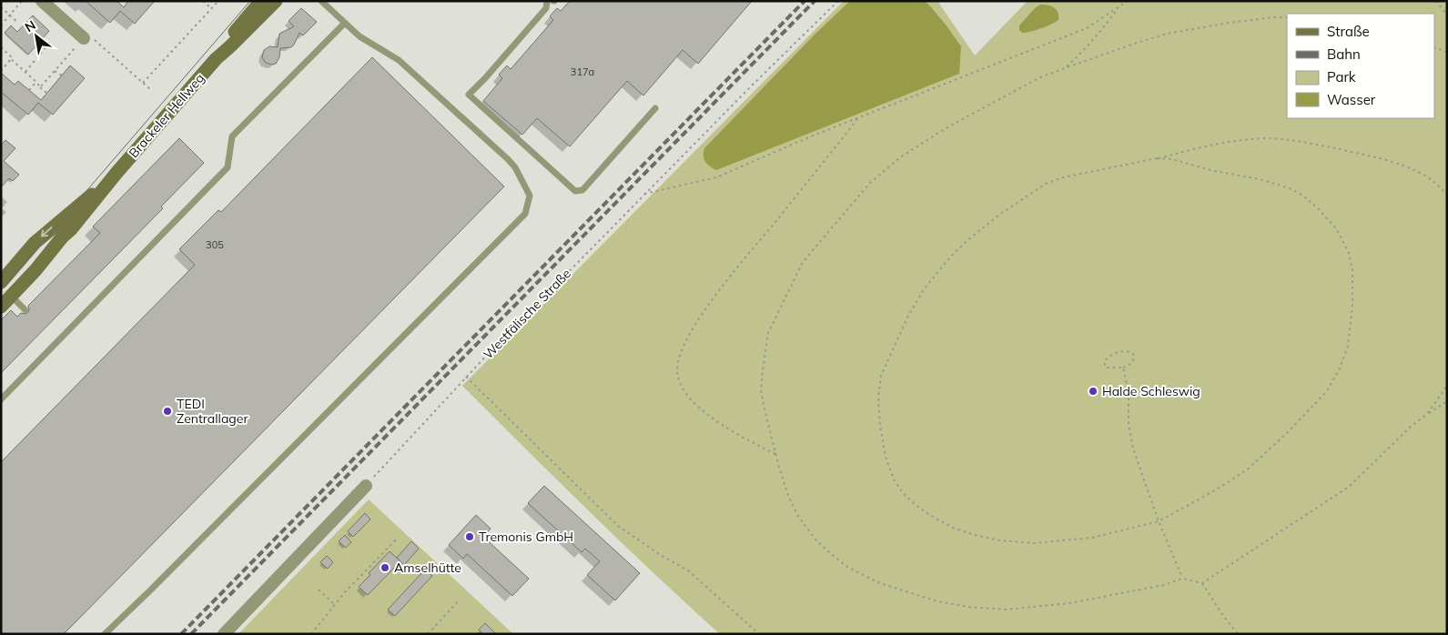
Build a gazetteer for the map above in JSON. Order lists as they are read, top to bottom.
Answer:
{
  "streets": {
    "main road": ["Brackeler Hellweg"],
    "path": ["Westfälische Straße"]
  },
  "places": [
    "Halde Schleswig",
    "TEDI Zentrallager",
    "Tremonis GmbH",
    "Amselhütte"
  ],
  "house_numbers": ["317a", "305"],
  "legend": [
    "Straße",
    "Bahn",
    "Park",
    "Wasser"
  ],
  "north": "top left"
}
